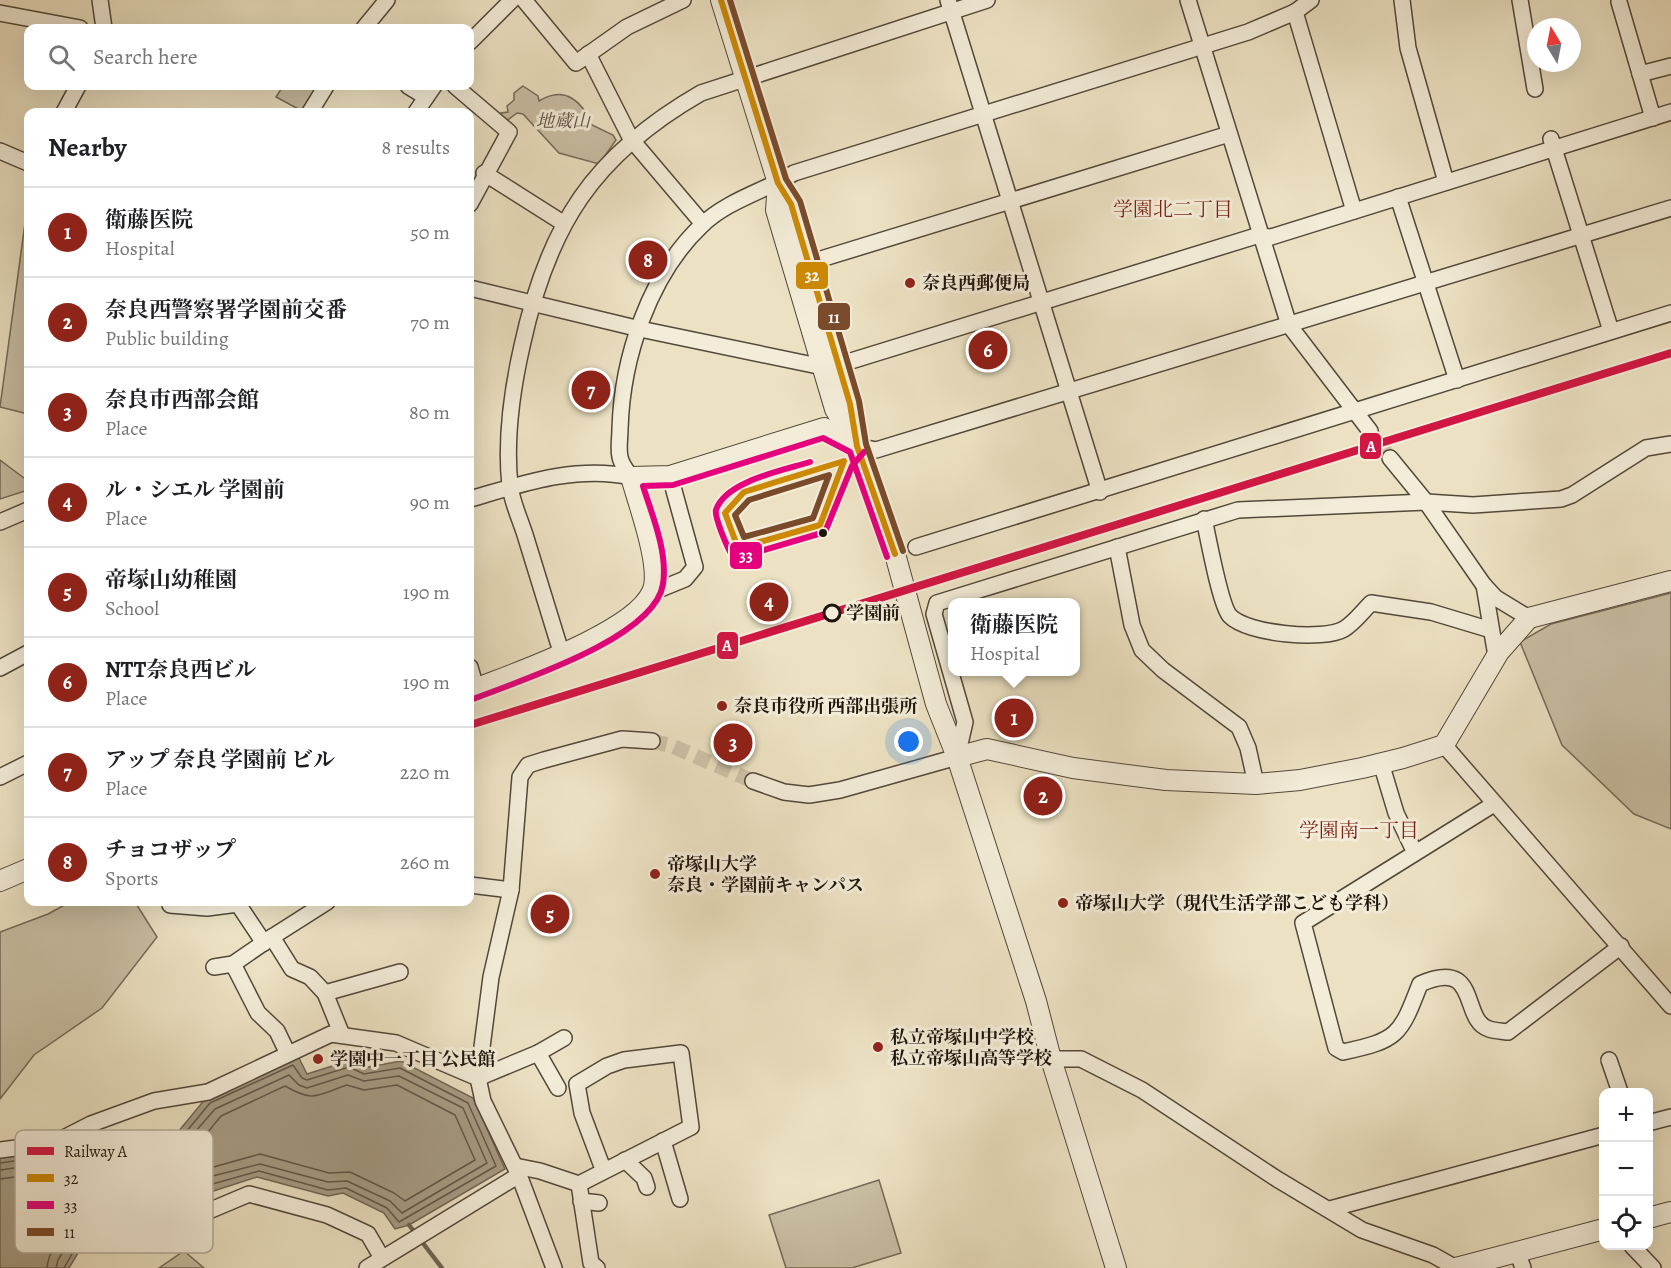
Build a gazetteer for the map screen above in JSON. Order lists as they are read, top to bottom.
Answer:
{
  "districts": ["学園北二丁目", "学園南一丁目"],
  "parks": ["地蔵山"],
  "places": [
    "奈良西郵便局",
    "学園前",
    "奈良市役所 西部出張所",
    "帝塚山大学 奈良・学園前キャンパス",
    "帝塚山大学（現代生活学部こども学科）",
    "私立帝塚山中学校 私立帝塚山高等学校",
    "学園中一丁目 公民館"
  ],
  "lines": [
    "transit line 32",
    "transit line 11",
    "rail line A",
    "transit line 33"
  ],
  "legend": [
    "Railway A",
    "32",
    "33",
    "11"
  ],
  "north": "top",
  "page": {
    "search": "Search here",
    "heading": ["Nearby", "8 results"],
    "list": [
      {
        "mark": "1",
        "name": "衛藤医院",
        "note": "Hospital",
        "value": "50 m"
      },
      {
        "mark": "2",
        "name": "奈良西警察署学園前交番",
        "note": "Public building",
        "value": "70 m"
      },
      {
        "mark": "3",
        "name": "奈良市西部会館",
        "note": "Place",
        "value": "80 m"
      },
      {
        "mark": "4",
        "name": "ル・シエル 学園前",
        "note": "Place",
        "value": "90 m"
      },
      {
        "mark": "5",
        "name": "帝塚山幼稚園",
        "note": "School",
        "value": "190 m"
      },
      {
        "mark": "6",
        "name": "NTT奈良西ビル",
        "note": "Place",
        "value": "190 m"
      },
      {
        "mark": "7",
        "name": "アップ 奈良 学園前 ビル",
        "note": "Place",
        "value": "220 m"
      },
      {
        "mark": "8",
        "name": "チョコザップ",
        "note": "Sports",
        "value": "260 m"
      }
    ],
    "pins": [
      "8",
      "6",
      "7",
      "4",
      "1",
      "3",
      "2",
      "5"
    ],
    "popup": ["衛藤医院", "Hospital"],
    "map_buttons": ["+", "−"]
  }
}
